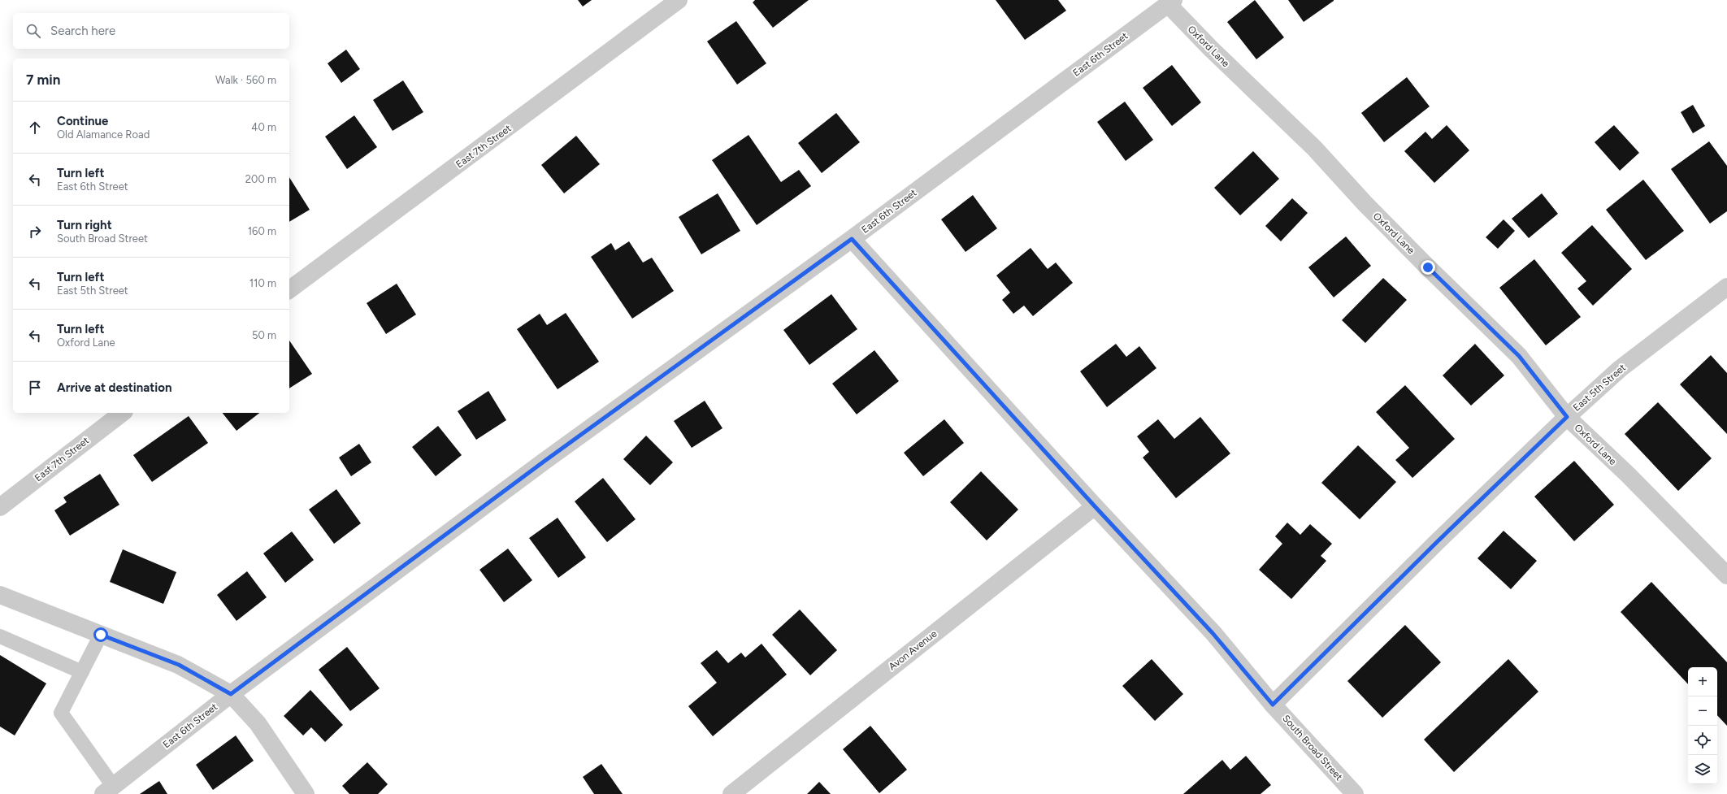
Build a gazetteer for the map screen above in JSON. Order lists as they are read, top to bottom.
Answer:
{
  "streets": {
    "street": [
      "Oxford Lane",
      "East 6th Street",
      "East 7th Street",
      "East 5th Street",
      "Avon Avenue",
      "South Broad Street"
    ]
  },
  "crossings": [
    ["Oxford Lane", "East 6th Street"],
    ["Oxford Lane", "East 5th Street"],
    ["East 6th Street", "South Broad Street"],
    ["East 5th Street", "South Broad Street"],
    ["Avon Avenue", "South Broad Street"]
  ],
  "page": {
    "search": "Search here",
    "heading": ["7 min", "Walk · 560 m"],
    "list": [
      ["Continue", "Old Alamance Road", "40 m"],
      ["Turn left", "East 6th Street", "200 m"],
      ["Turn right", "South Broad Street", "160 m"],
      ["Turn left", "East 5th Street", "110 m"],
      ["Turn left", "Oxford Lane", "50 m"],
      "Arrive at destination"
    ],
    "map_buttons": ["+", "−"]
  }
}
